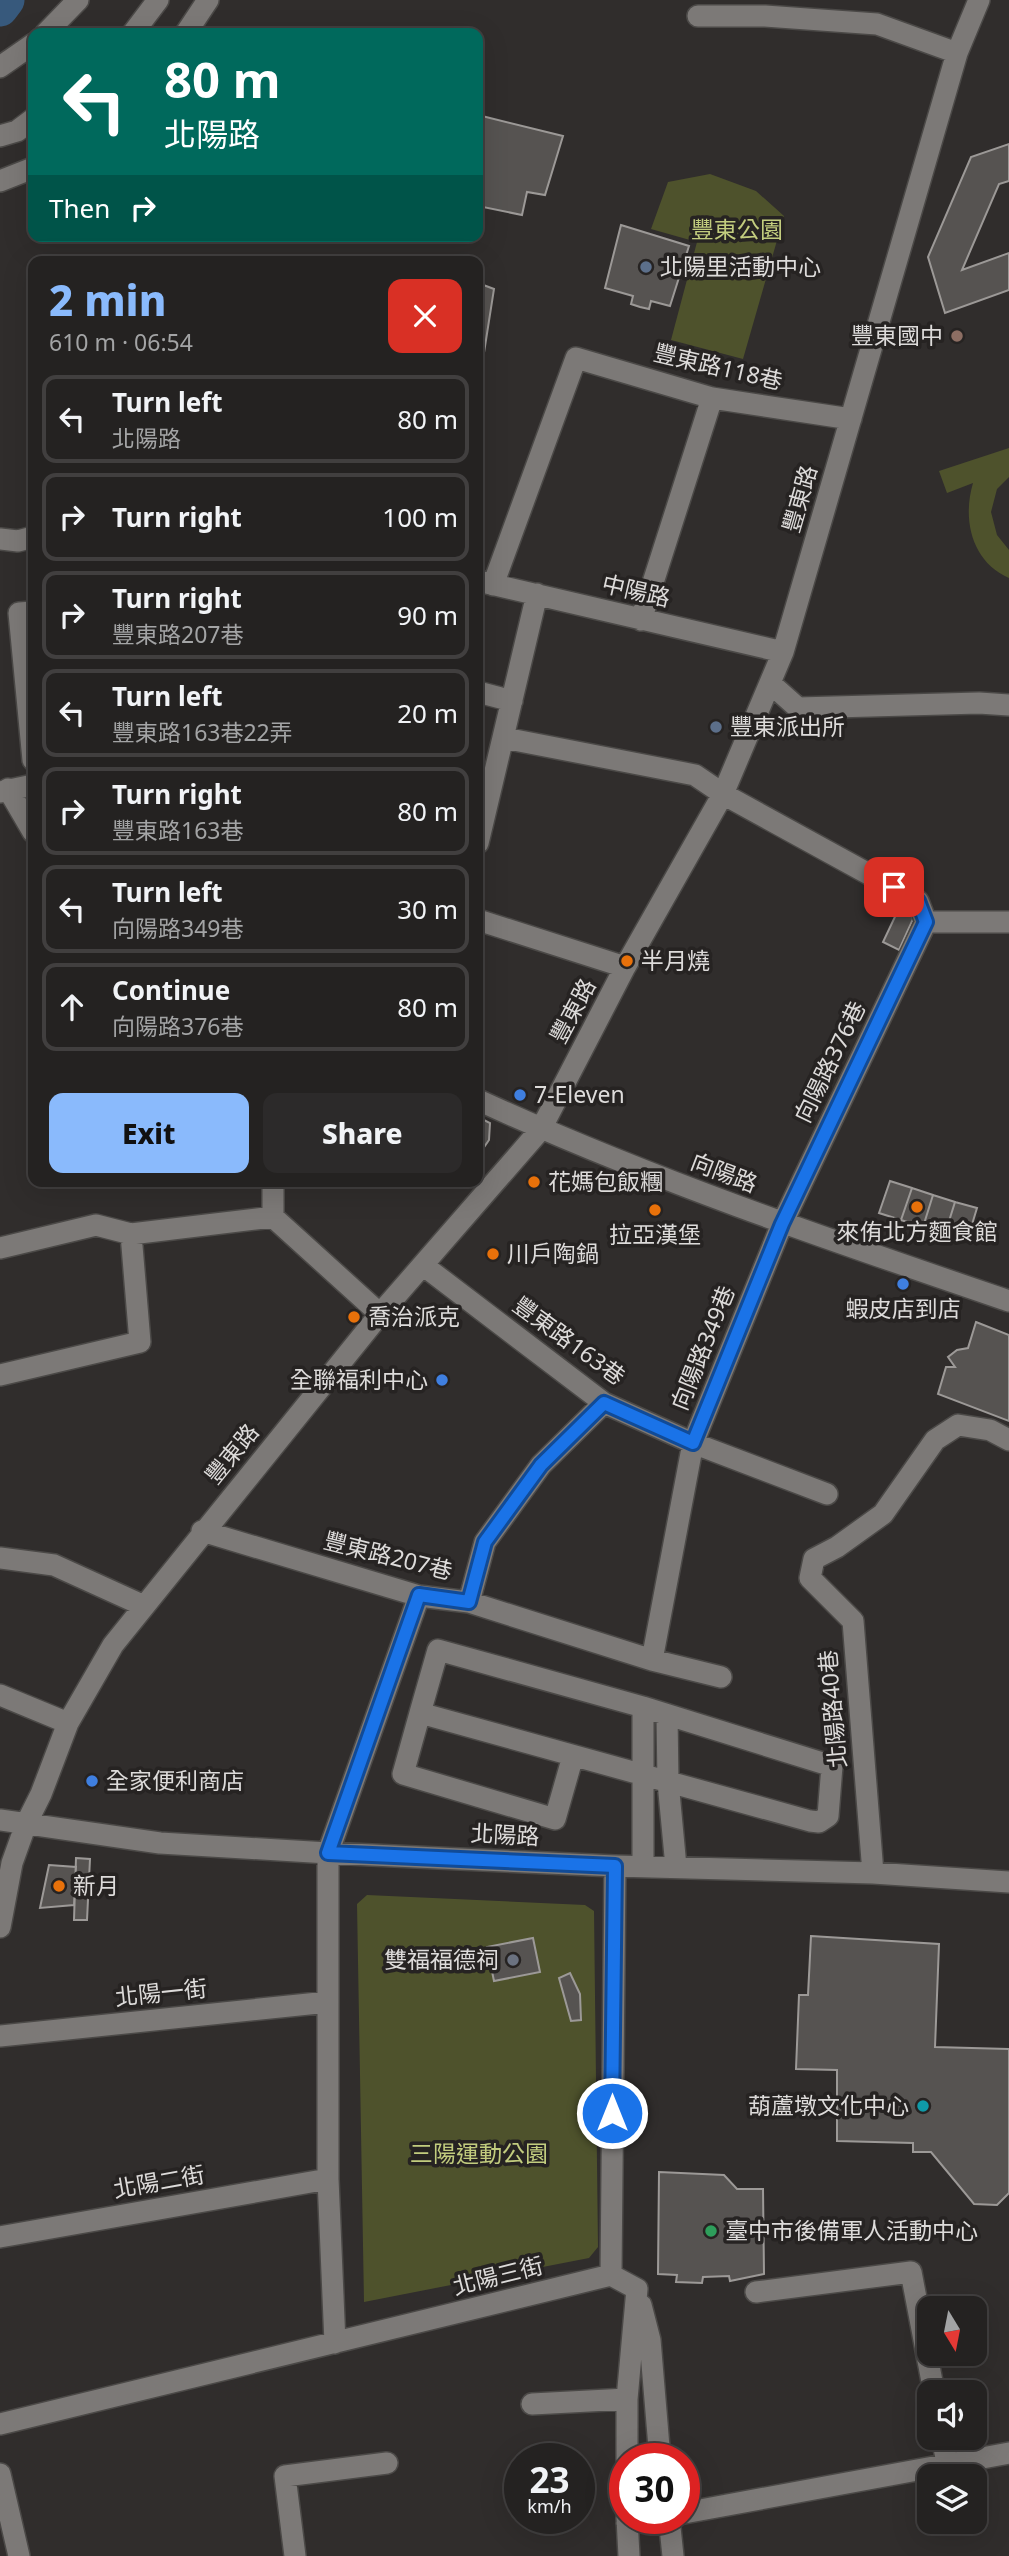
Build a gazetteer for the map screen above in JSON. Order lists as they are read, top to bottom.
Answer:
{
  "streets": {
    "street": [
      "豐東路118巷",
      "豐東路",
      "中陽路",
      "向陽路376巷",
      "向陽路",
      "豐東路163巷",
      "向陽路349巷",
      "豐東路207巷",
      "北陽路40巷",
      "北陽路",
      "北陽一街",
      "北陽二街",
      "北陽三街"
    ]
  },
  "crossings": [
    ["豐東路118巷", "豐東路"],
    ["豐東路118巷", "中陽路"],
    ["豐東路", "中陽路"],
    ["豐東路", "向陽路"],
    ["豐東路", "豐東路163巷"],
    ["豐東路", "豐東路207巷"],
    ["豐東路", "北陽路"],
    ["向陽路376巷", "向陽路"],
    ["向陽路376巷", "向陽路349巷"],
    ["向陽路", "向陽路349巷"],
    ["豐東路163巷", "向陽路349巷"],
    ["向陽路349巷", "豐東路207巷"],
    ["北陽路40巷", "北陽路"]
  ],
  "parks": ["豐東公園", "三陽運動公園"],
  "places": [
    "北陽里活動中心",
    "豐東國中",
    "豐東派出所",
    "半月燒",
    "7-Eleven",
    "花媽包飯糰",
    "來侑北方麵食館",
    "拉亞漢堡",
    "川戶陶鍋",
    "蝦皮店到店",
    "喬治派克",
    "全聯福利中心",
    "全家便利商店",
    "新月",
    "雙福福德祠",
    "葫蘆墩文化中心",
    "臺中市後備軍人活動中心"
  ],
  "north": "bottom",
  "page": {
    "turn": ["80 m", "北陽路"],
    "then": "Then",
    "heading": ["2 min", "610 m · 06:54"],
    "list": [
      {
        "name": "Turn left",
        "note": "北陽路",
        "value": "80 m"
      },
      {
        "name": "Turn right",
        "value": "100 m"
      },
      {
        "name": "Turn right",
        "note": "豐東路207巷",
        "value": "90 m"
      },
      {
        "name": "Turn left",
        "note": "豐東路163巷22弄",
        "value": "20 m"
      },
      {
        "name": "Turn right",
        "note": "豐東路163巷",
        "value": "80 m"
      },
      {
        "name": "Turn left",
        "note": "向陽路349巷",
        "value": "30 m"
      },
      {
        "name": "Continue",
        "note": "向陽路376巷",
        "value": "80 m"
      }
    ],
    "buttons": ["Exit", "Share"],
    "speed": "23 km/h",
    "limit": "30"
  }
}
